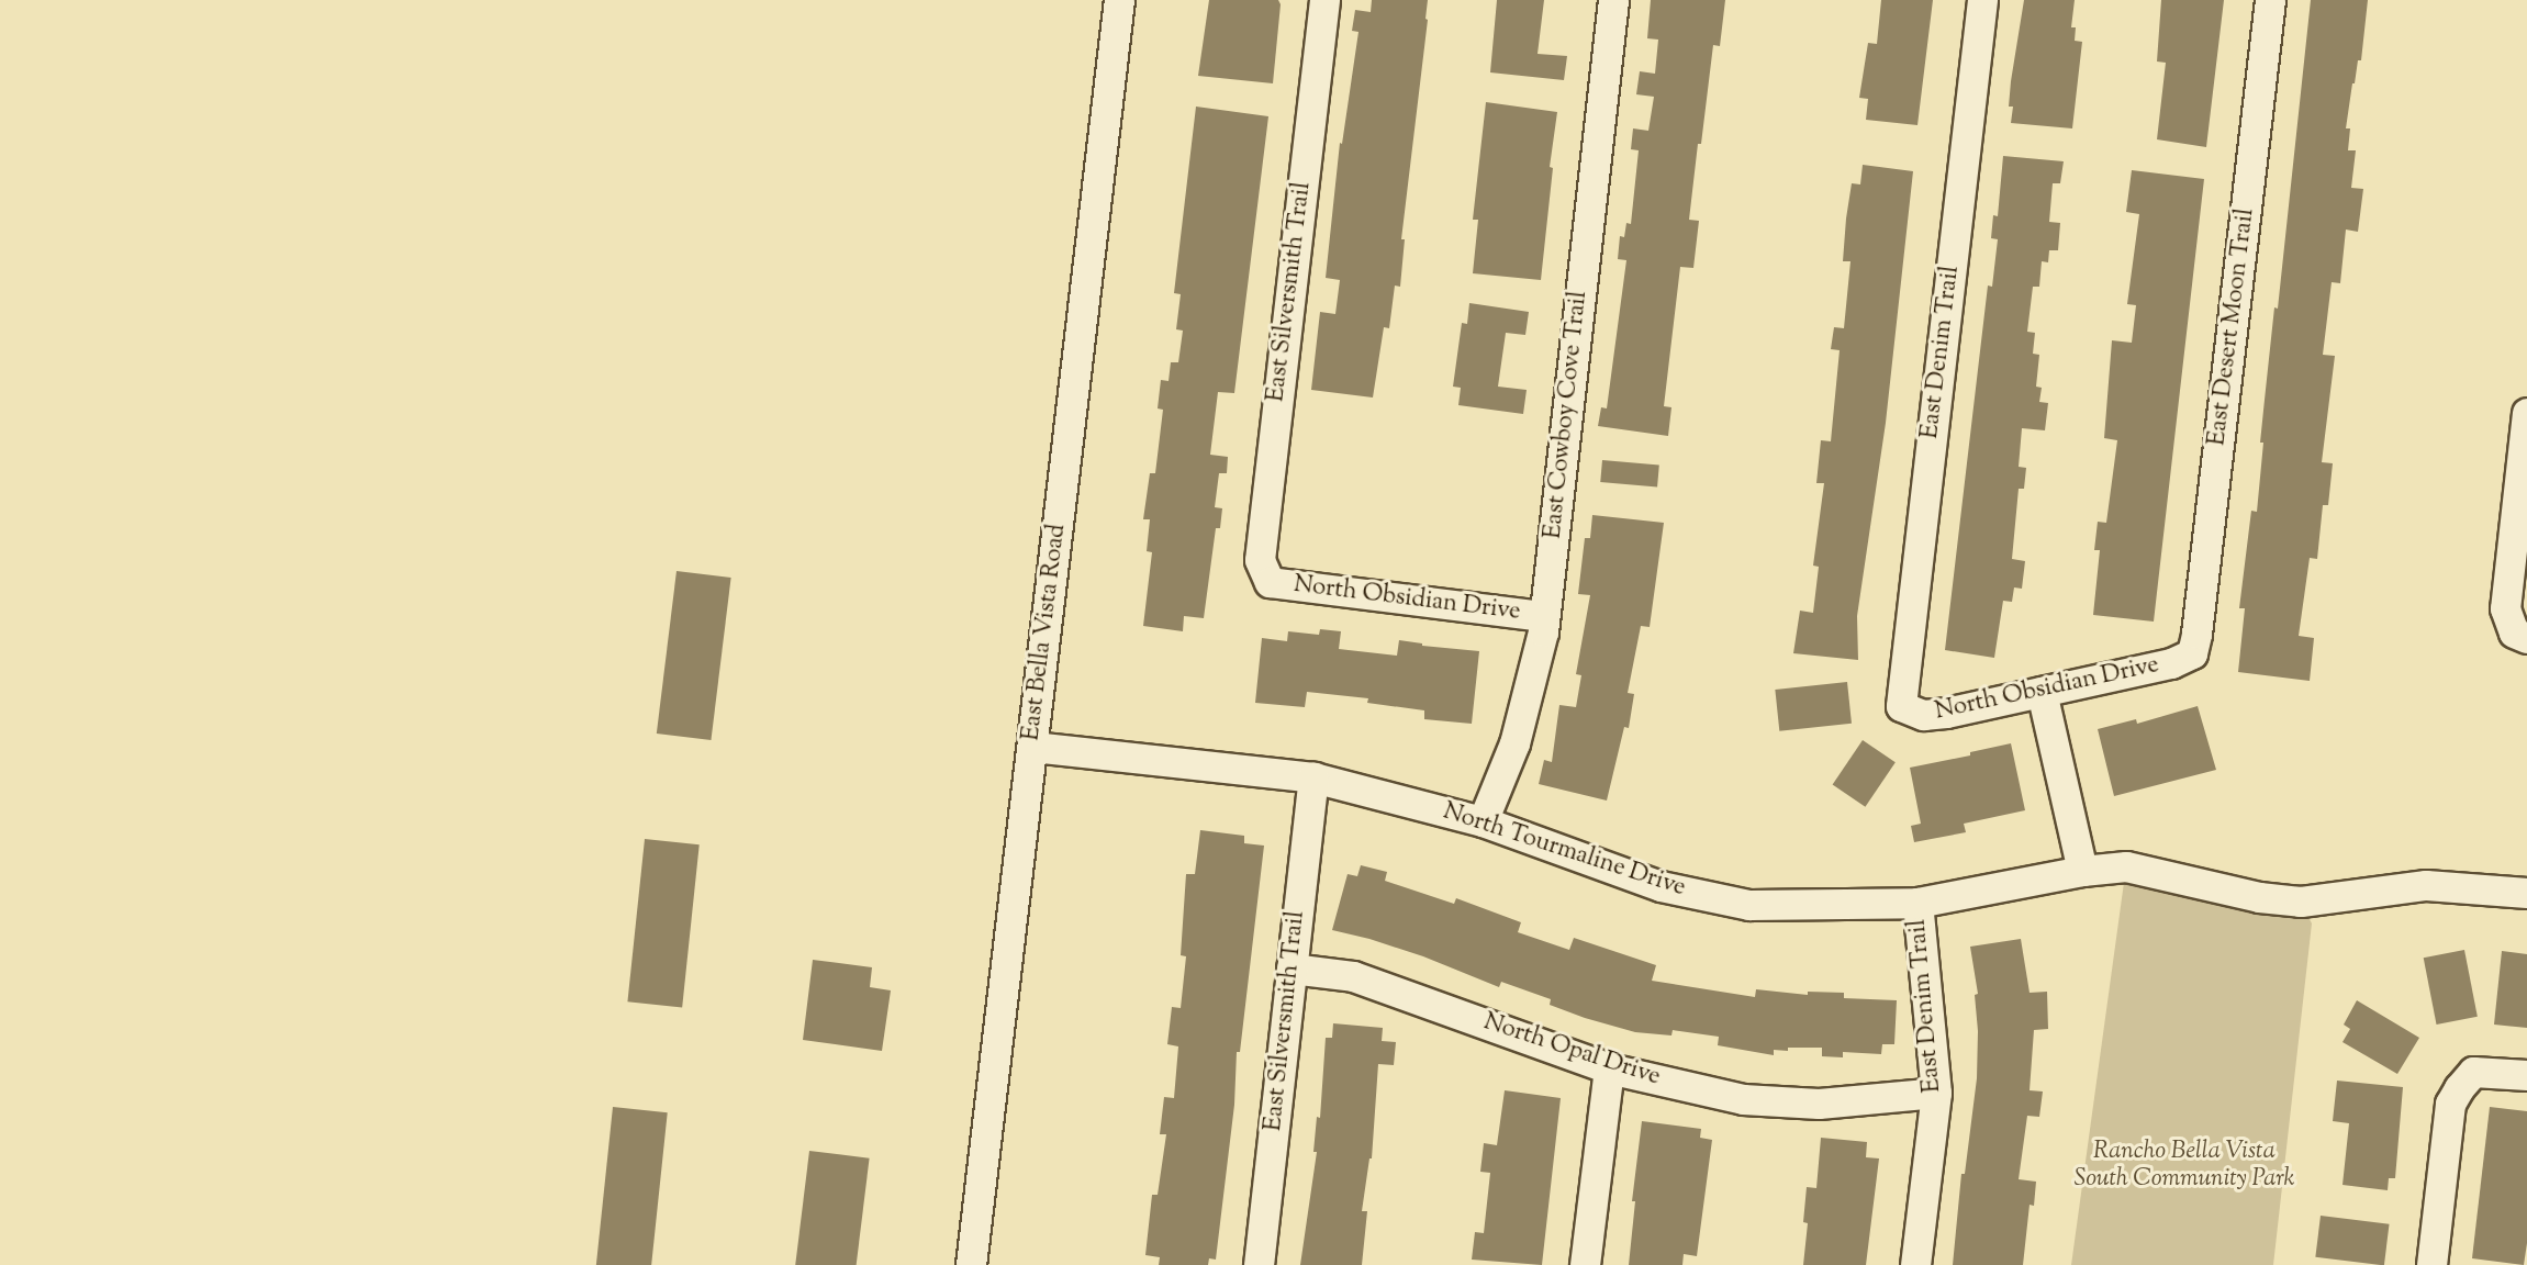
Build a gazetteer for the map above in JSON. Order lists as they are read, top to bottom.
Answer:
{
  "streets": {
    "street": [
      "East Silversmith Trail",
      "East Desert Moon Trail",
      "East Denim Trail",
      "East Cowboy Cove Trail",
      "North Obsidian Drive",
      "East Bella Vista Road",
      "North Tourmaline Drive",
      "North Opal Drive"
    ]
  },
  "crossings": [
    ["East Silversmith Trail", "North Obsidian Drive"],
    ["East Silversmith Trail", "North Tourmaline Drive"],
    ["East Silversmith Trail", "North Opal Drive"],
    ["East Desert Moon Trail", "North Obsidian Drive"],
    ["East Denim Trail", "North Obsidian Drive"],
    ["East Denim Trail", "North Tourmaline Drive"],
    ["East Denim Trail", "North Opal Drive"],
    ["East Cowboy Cove Trail", "North Obsidian Drive"],
    ["East Cowboy Cove Trail", "North Tourmaline Drive"],
    ["East Bella Vista Road", "North Tourmaline Drive"]
  ],
  "parks": ["Rancho Bella Vista South Community Park"]
}
